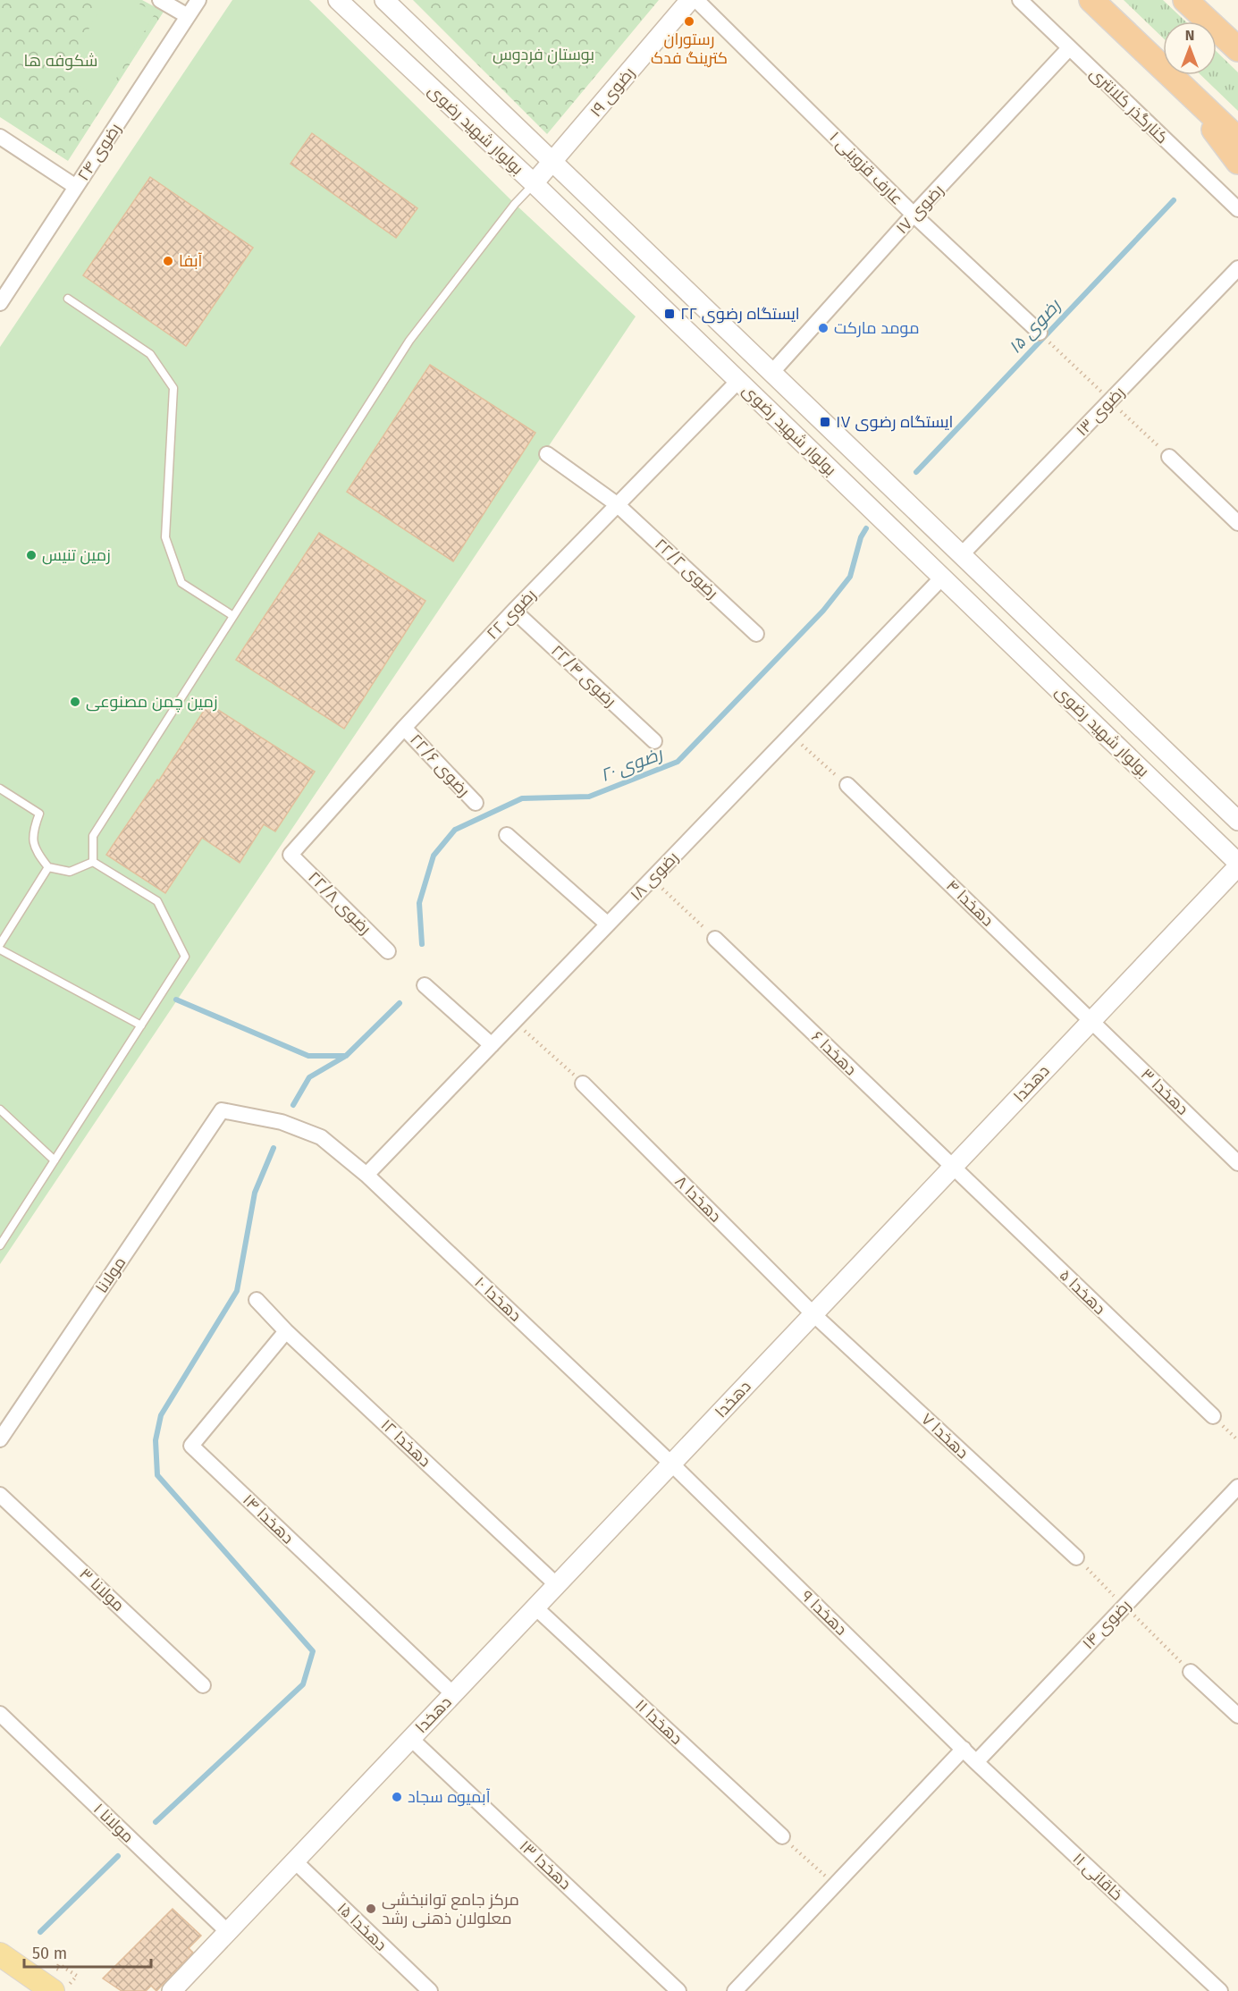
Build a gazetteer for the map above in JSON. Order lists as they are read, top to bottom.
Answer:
{
  "streets": {
    "street": [
      "رضوی ۱۹",
      "کنارگذر کلانتری",
      "بولوار شهید رضوی",
      "رضوی ۲۴",
      "عارف قزوینی ۱",
      "رضوی ۱۷",
      "رضوی ۱۳",
      "رضوی ۲۲/۲",
      "رضوی ۲۲",
      "رضوی ۲۲/۴",
      "رضوی ۲۲/۶",
      "رضوی ۱۸",
      "رضوی ۲۲/۸",
      "دهخدا ۴",
      "دهخدا ۶",
      "دهخدا",
      "دهخدا ۳",
      "دهخدا ۸",
      "مولانا",
      "دهخدا ۵",
      "دهخدا ۱۰",
      "دهخدا ۷",
      "دهخدا ۱۲",
      "دهخدا ۱۴",
      "مولانا ۳",
      "دهخدا ۹",
      "رضوی ۱۴",
      "دهخدا ۱۱",
      "مولانا ۱",
      "دهخدا ۱۳",
      "خاقانی ۱۱",
      "دهخدا ۱۵"
    ]
  },
  "crossings": [
    ["رضوی ۱۹", "بولوار شهید رضوی"],
    ["کنارگذر کلانتری", "رضوی ۱۷"],
    ["بولوار شهید رضوی", "رضوی ۱۷"],
    ["بولوار شهید رضوی", "رضوی ۱۳"],
    ["بولوار شهید رضوی", "رضوی ۲۲"],
    ["بولوار شهید رضوی", "رضوی ۱۸"],
    ["بولوار شهید رضوی", "دهخدا"],
    ["عارف قزوینی ۱", "رضوی ۱۷"],
    ["رضوی ۲۲/۲", "رضوی ۲۲"],
    ["رضوی ۲۲", "رضوی ۲۲/۴"],
    ["رضوی ۲۲", "رضوی ۲۲/۶"],
    ["رضوی ۲۲", "رضوی ۲۲/۸"],
    ["رضوی ۱۸", "دهخدا ۱۰"],
    ["دهخدا ۴", "دهخدا"],
    ["دهخدا ۴", "دهخدا ۳"],
    ["دهخدا ۶", "دهخدا"],
    ["دهخدا ۶", "دهخدا ۵"],
    ["دهخدا", "دهخدا ۳"],
    ["دهخدا", "دهخدا ۸"],
    ["دهخدا", "دهخدا ۵"],
    ["دهخدا", "دهخدا ۱۰"],
    ["دهخدا", "دهخدا ۷"],
    ["دهخدا", "دهخدا ۱۲"],
    ["دهخدا", "دهخدا ۱۴"],
    ["دهخدا", "دهخدا ۹"],
    ["دهخدا", "دهخدا ۱۱"],
    ["دهخدا", "مولانا ۱"],
    ["دهخدا", "دهخدا ۱۳"],
    ["دهخدا", "دهخدا ۱۵"],
    ["دهخدا ۸", "دهخدا ۷"],
    ["مولانا", "دهخدا ۱۰"],
    ["دهخدا ۱۰", "دهخدا ۹"],
    ["دهخدا ۱۲", "دهخدا ۱۴"],
    ["دهخدا ۹", "رضوی ۱۴"],
    ["دهخدا ۹", "خاقانی ۱۱"],
    ["رضوی ۱۴", "خاقانی ۱۱"]
  ],
  "water": ["رضوی ۱۵", "رضوی ۲۰"],
  "parks": ["بوستان فردوس", "شکوفه ها"],
  "places": {
    "other": [
      "رستوران کترینگ فدک",
      "آبفا",
      "مومد مارکت",
      "زمین تنیس",
      "زمین چمن مصنوعی",
      "آبمیوه سجاد",
      "مرکز جامع توانبخشی معلولان ذهنی رشد"
    ],
    "transit": ["ایستگاه رضوی ۲۲", "ایستگاه رضوی ۱۷"]
  },
  "scale_bar": "50 m",
  "north": "top"
}
